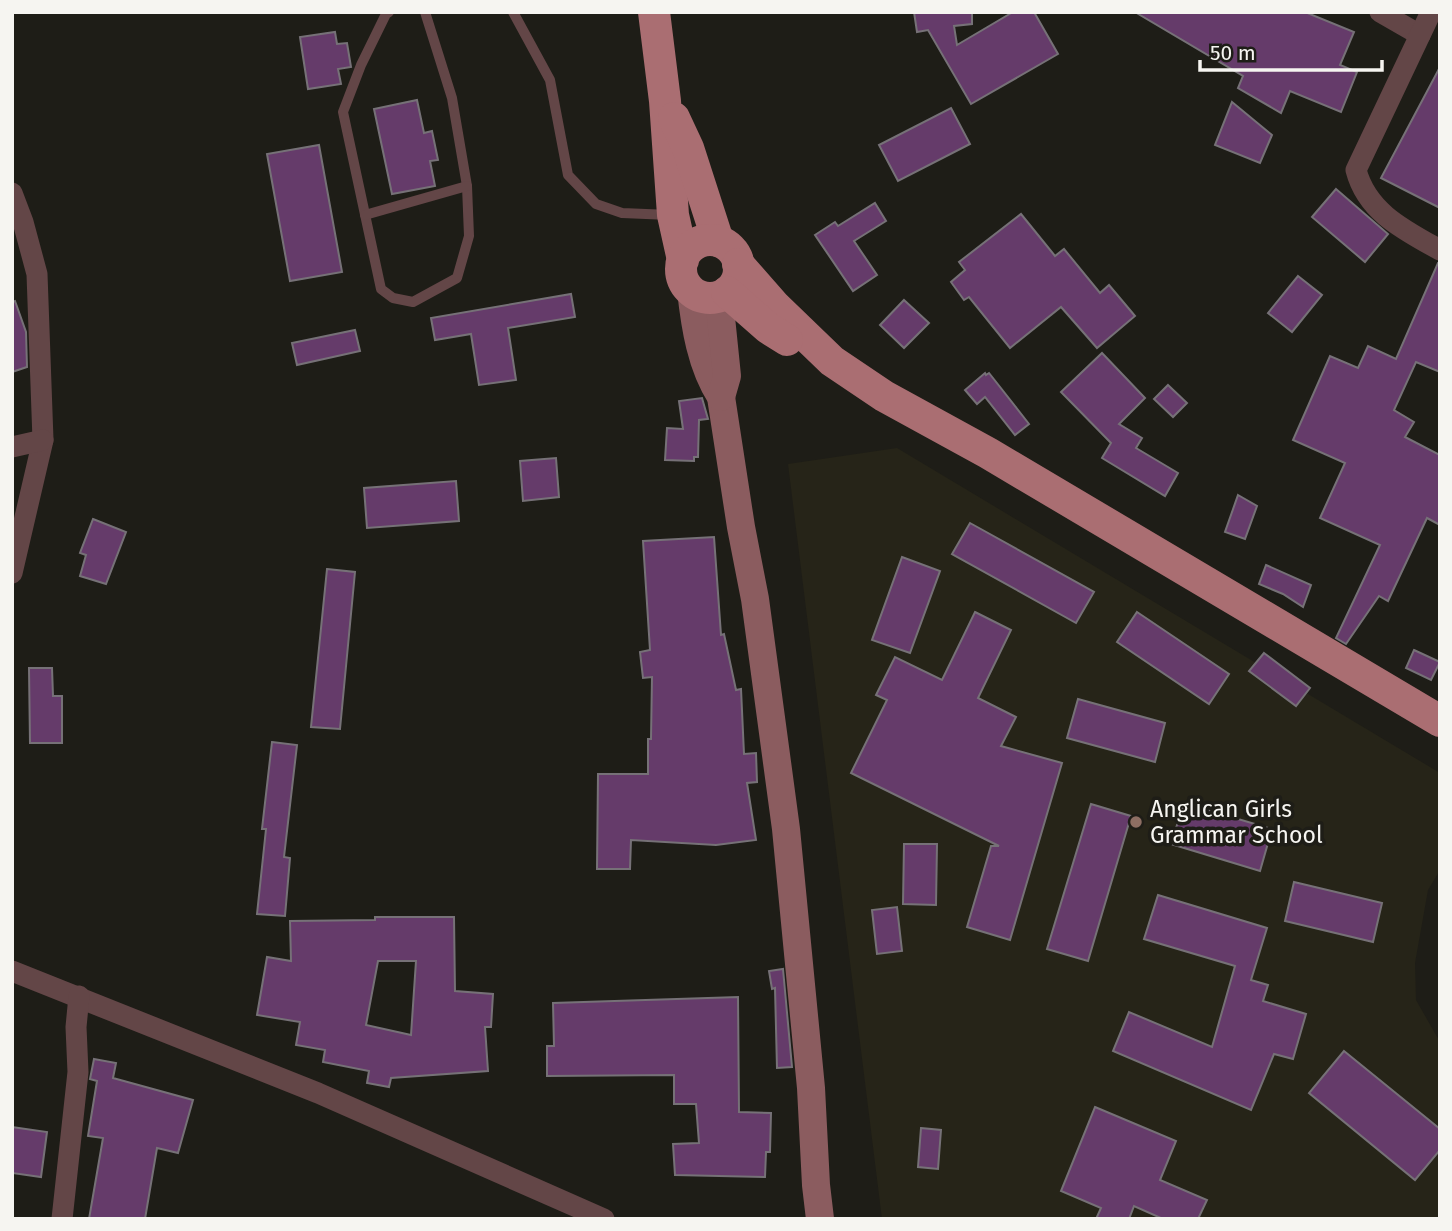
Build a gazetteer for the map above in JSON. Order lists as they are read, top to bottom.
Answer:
{
  "places": ["Anglican Girls Grammar School"],
  "scale_bar": "50 m"
}
